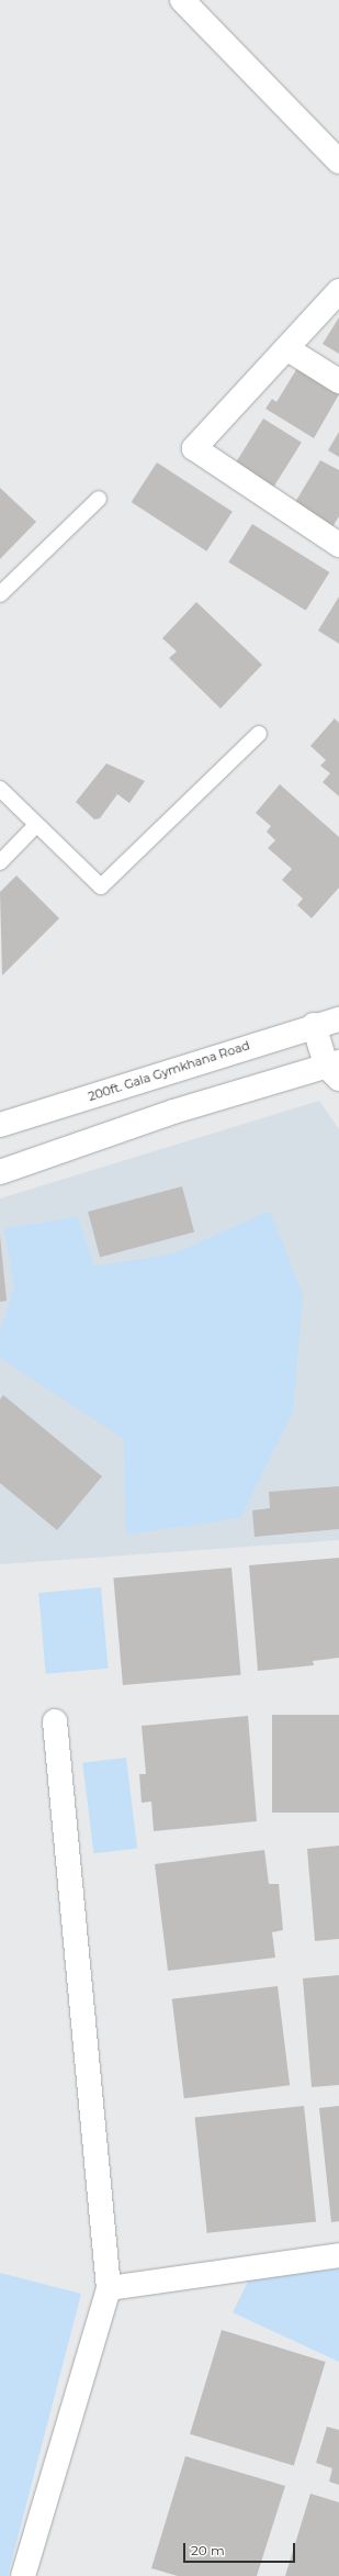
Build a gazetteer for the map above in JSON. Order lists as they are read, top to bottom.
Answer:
{
  "streets": {
    "street": ["200ft. Gala Gymkhana Road"]
  },
  "scale_bar": "20 m"
}
